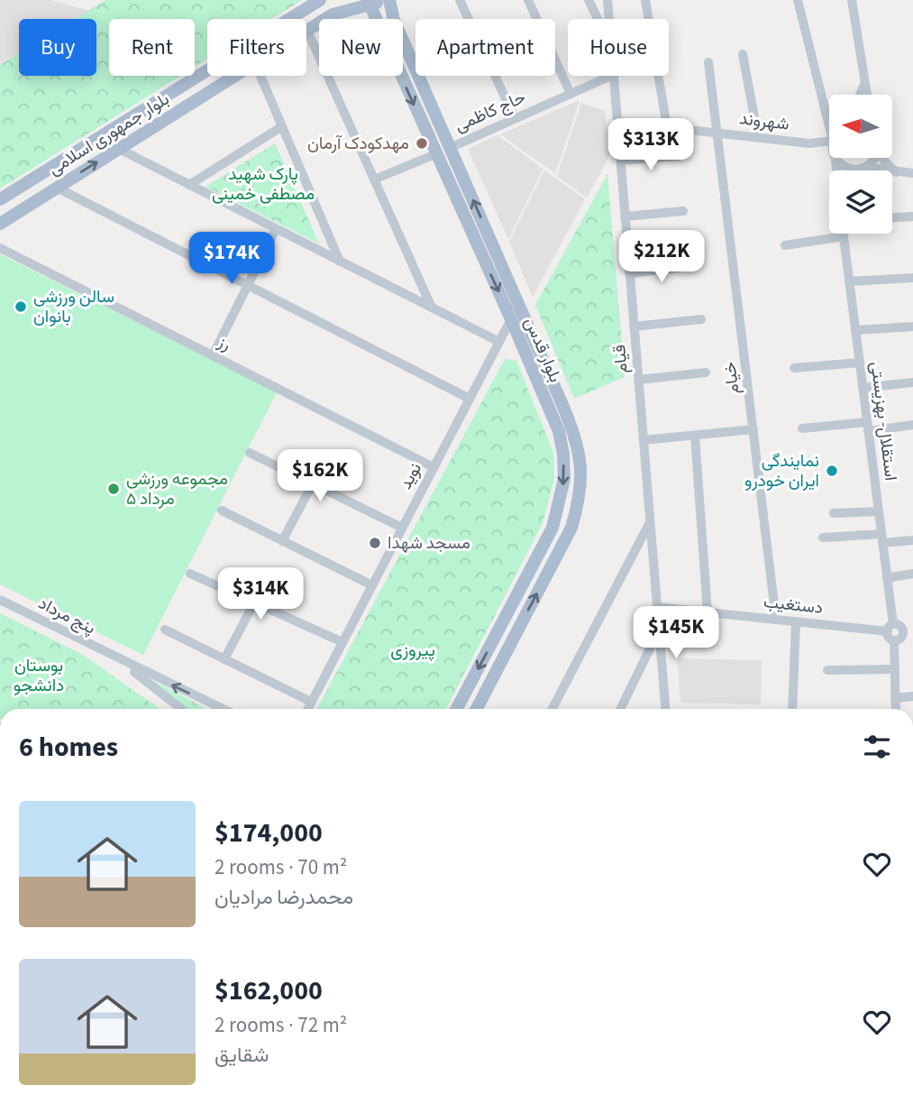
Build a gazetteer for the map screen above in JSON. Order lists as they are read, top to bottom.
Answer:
{
  "streets": {
    "main road": ["بلوار جمهوری اسلامی", "بلوار قدس"],
    "street": [
      "حاج کاظمی",
      "شهروند",
      "رز",
      "قیام",
      "خیام",
      "استقلال- بهزیستی",
      "نوید",
      "دستغیب",
      "پنج مرداد"
    ]
  },
  "crossings": [
    ["حاج کاظمی", "بلوار قدس"],
    ["شهروند", "قیام"],
    ["شهروند", "خیام"],
    ["بلوار جمهوری اسلامی", "بلوار قدس"],
    ["رز", "نوید"],
    ["بلوار قدس", "نوید"],
    ["قیام", "دستغیب"],
    ["خیام", "دستغیب"],
    ["استقلال- بهزیستی", "دستغیب"]
  ],
  "parks": ["پارک شهید مصطفی خمینی", "پیروزی", "بوستان دانشجو"],
  "places": [
    "مهدکودک آرمان",
    "سالن ورزشی بانوان",
    "نمایندگی ایران خودرو",
    "مجموعه ورزشی ۵ مرداد",
    "مسجد شهدا"
  ],
  "north": "left",
  "page": {
    "chip": [
      "Buy",
      "Rent",
      "Filters",
      "New",
      "Apartment",
      "House"
    ],
    "price": [
      "$313K",
      "$212K",
      "$174K",
      "$162K",
      "$314K",
      "$145K"
    ],
    "heading": "6 homes",
    "list": [
      {
        "name": "$174,000",
        "note": "2 rooms · 70 m² · محمدرضا مرادیان"
      },
      {
        "name": "$162,000",
        "note": "2 rooms · 72 m² · شقایق"
      }
    ]
  }
}
